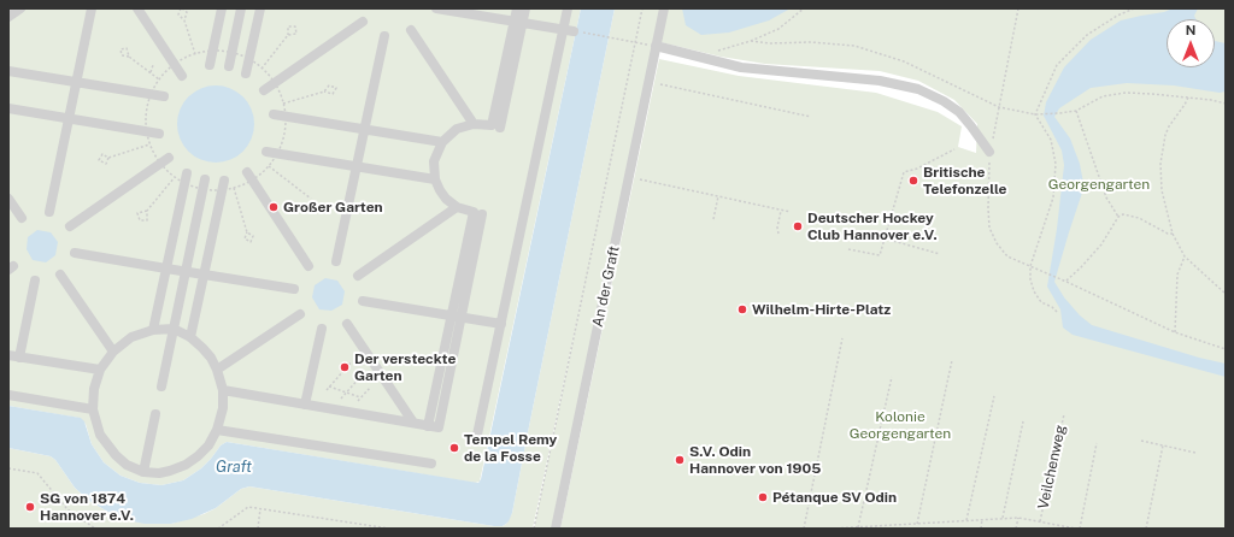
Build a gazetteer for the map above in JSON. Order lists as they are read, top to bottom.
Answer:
{
  "streets": {
    "street": ["An der Graft"],
    "path": ["Veilchenweg"]
  },
  "water": ["Graft"],
  "parks": ["Georgengarten", "Kolonie Georgengarten"],
  "places": [
    "Britische Telefonzelle",
    "Großer Garten",
    "Deutscher Hockey Club Hannover e.V.",
    "Wilhelm-Hirte-Platz",
    "Der versteckte Garten",
    "Tempel Remy de la Fosse",
    "S.V. Odin Hannover von 1905",
    "Pétanque SV Odin",
    "SG von 1874 Hannover e.V."
  ],
  "north": "top"
}
